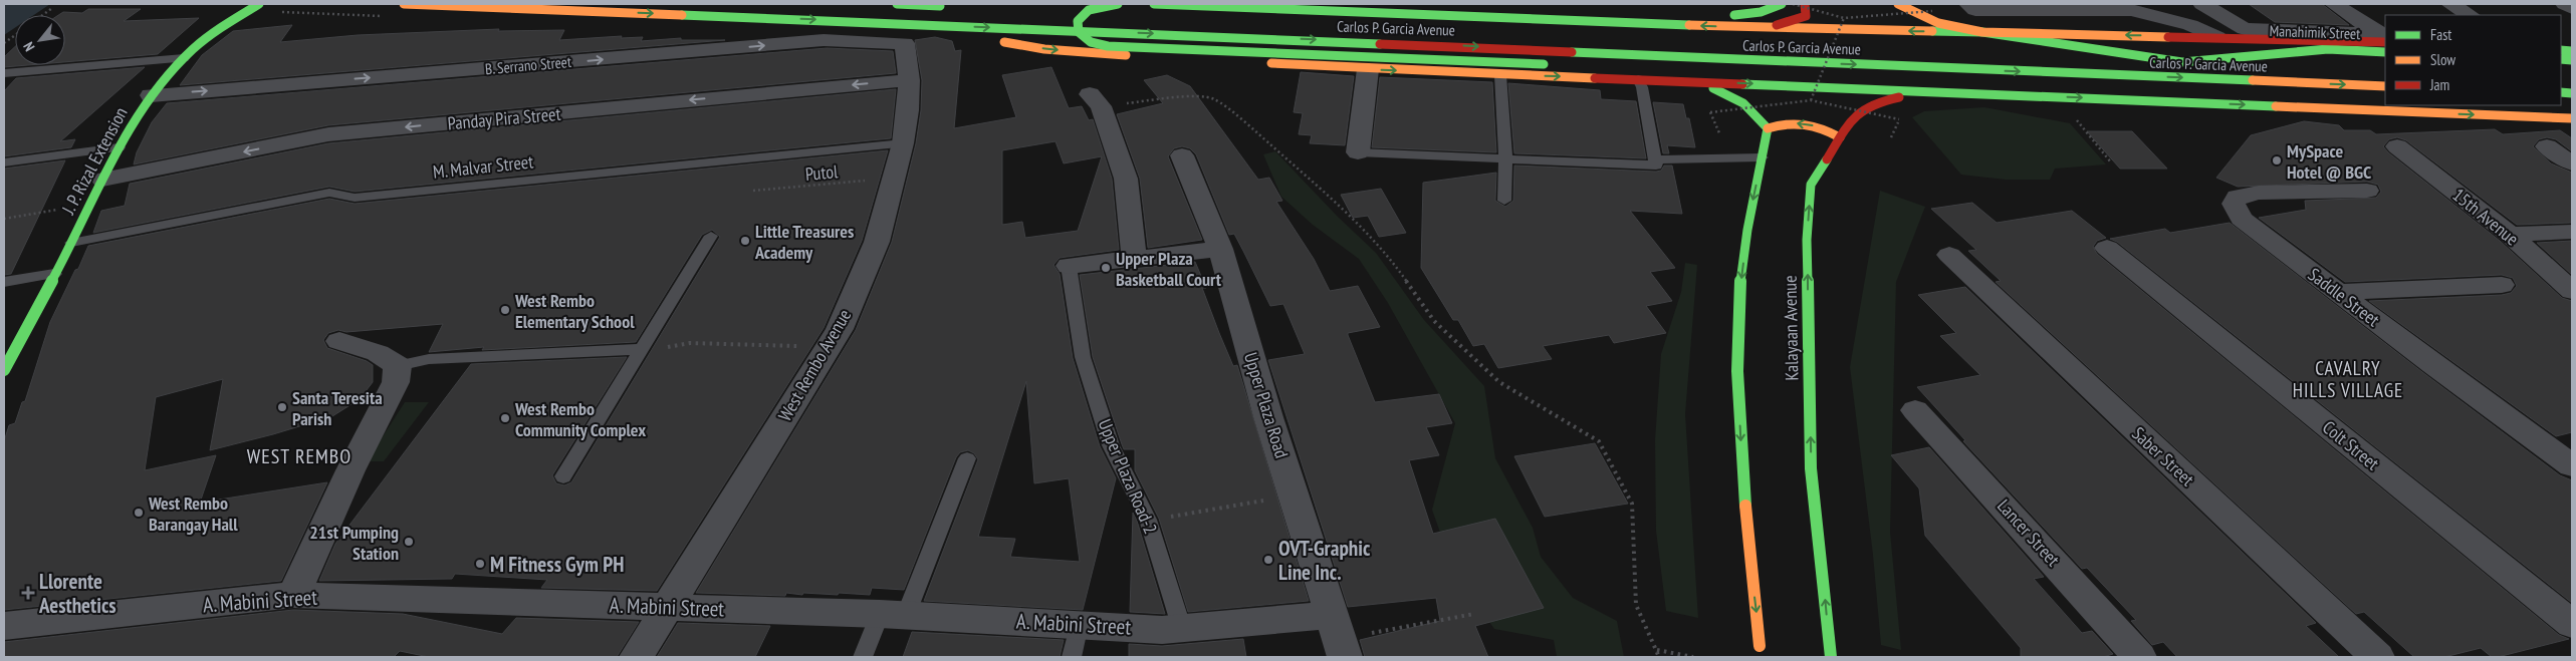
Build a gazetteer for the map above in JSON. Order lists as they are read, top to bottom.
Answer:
{
  "streets": {
    "main road": ["Carlos P. Garcia Avenue", "J. P. Rizal Extension", "Kalayaan Avenue"],
    "street": [
      "Manahimik Street",
      "B. Serrano Street",
      "Panday Pira Street",
      "15th Avenue",
      "Saddle Street",
      "West Rembo Avenue",
      "Upper Plaza Road",
      "Colt Street",
      "Saber Street",
      "Upper Plaza Road-2",
      "Lancer Street",
      "A. Mabini Street"
    ],
    "lane": ["M. Malvar Street"],
    "path": ["Putol"]
  },
  "crossings": [
    ["Carlos P. Garcia Avenue", "Manahimik Street"],
    ["B. Serrano Street", "J. P. Rizal Extension"],
    ["B. Serrano Street", "West Rembo Avenue"],
    ["Panday Pira Street", "J. P. Rizal Extension"],
    ["Panday Pira Street", "West Rembo Avenue"],
    ["J. P. Rizal Extension", "M. Malvar Street"],
    ["M. Malvar Street", "West Rembo Avenue"],
    ["Putol", "West Rembo Avenue"],
    ["West Rembo Avenue", "A. Mabini Street"],
    ["Upper Plaza Road", "Upper Plaza Road-2"],
    ["Upper Plaza Road", "A. Mabini Street"],
    ["Upper Plaza Road-2", "A. Mabini Street"]
  ],
  "one_way": ["B. Serrano Street", "Panday Pira Street"],
  "districts": ["CAVALRY HILLS VILLAGE", "WEST REMBO"],
  "places": {
    "other": [
      "MySpace Hotel @ BGC",
      "Little Treasures Academy",
      "Upper Plaza Basketball Court",
      "West Rembo Elementary School",
      "Santa Teresita Parish",
      "West Rembo Community Complex",
      "West Rembo Barangay Hall",
      "21st Pumping Station",
      "OVT-Graphic Line Inc.",
      "M Fitness Gym PH"
    ],
    "health": ["Llorente Aesthetics"]
  },
  "legend": ["Fast", "Slow", "Jam"],
  "north": "bottom left"
}
